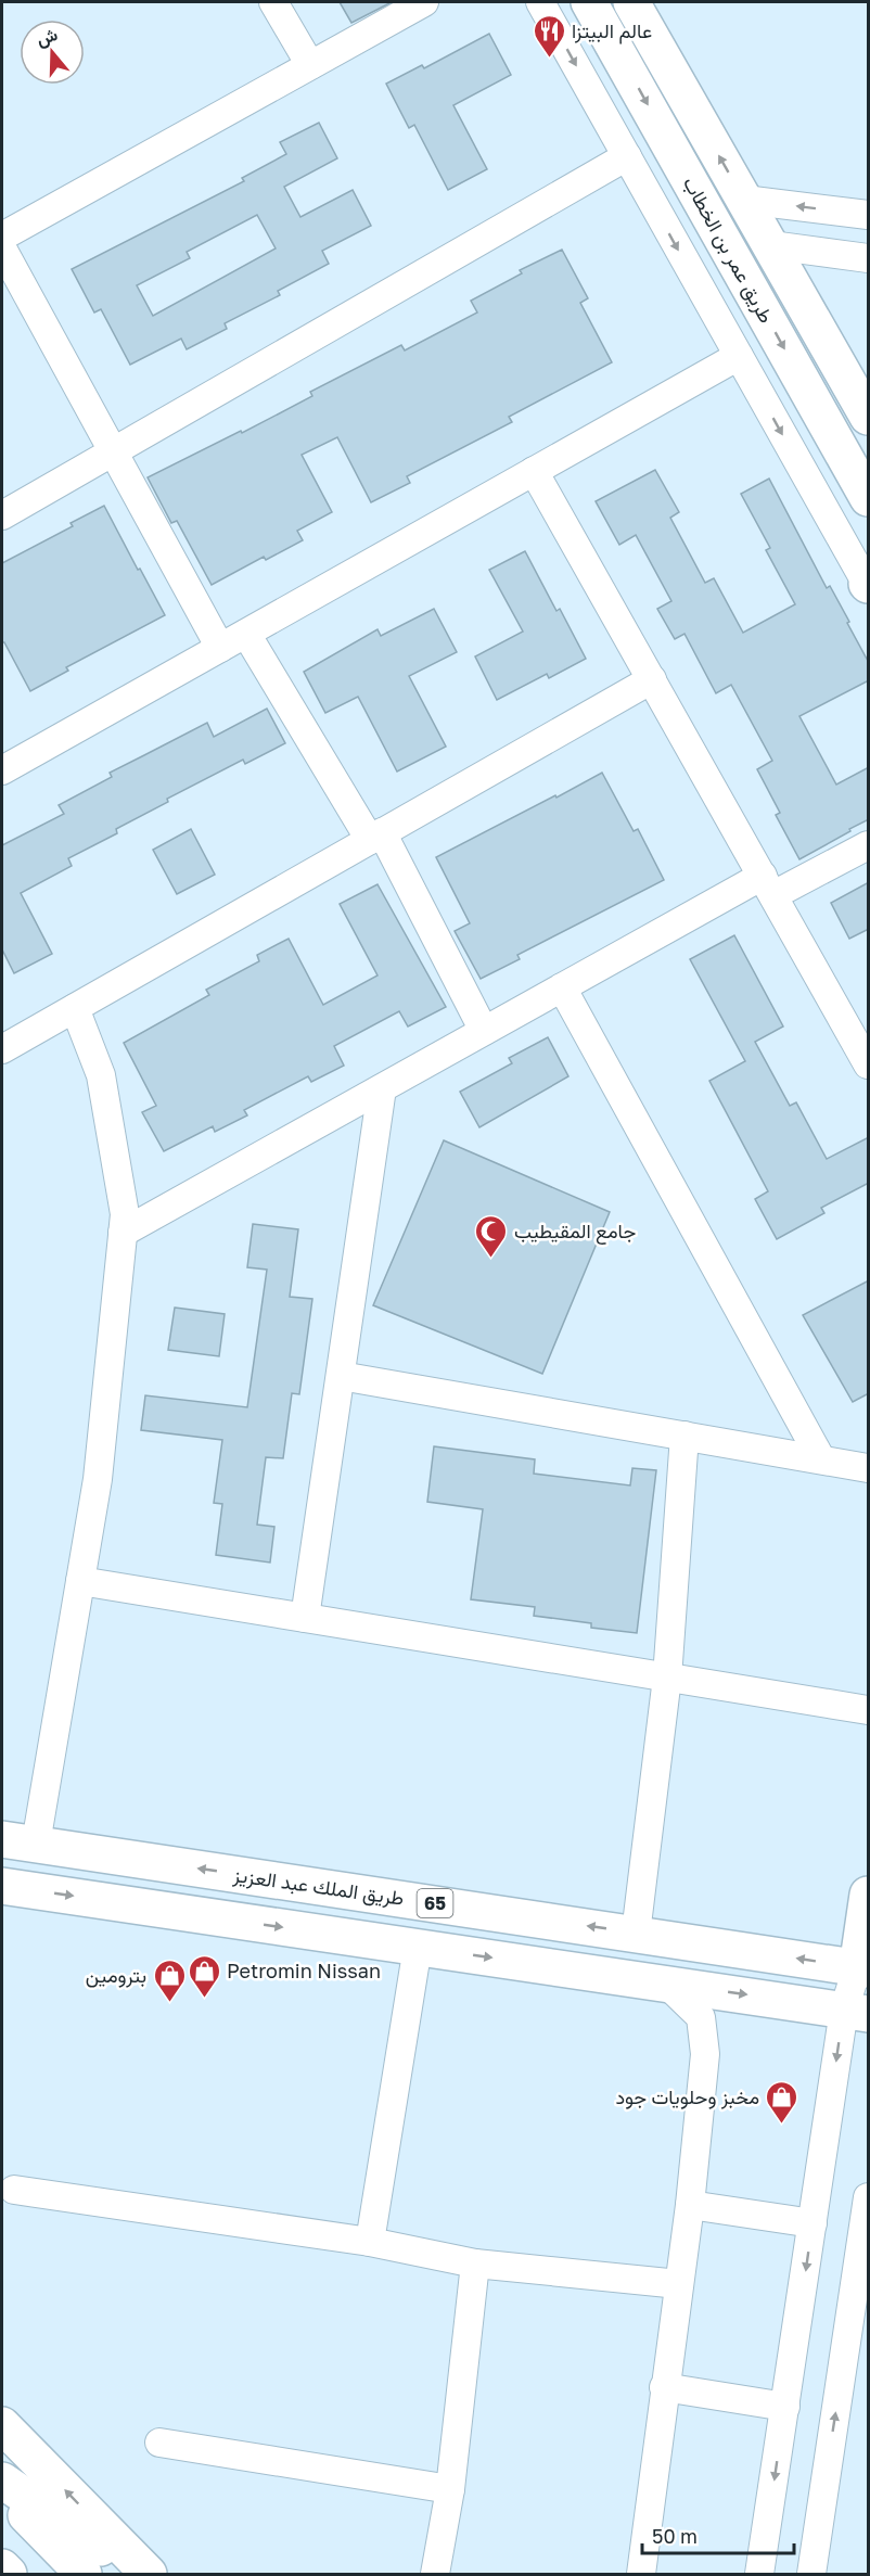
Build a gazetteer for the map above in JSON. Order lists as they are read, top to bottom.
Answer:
{
  "streets": {
    "main road": ["طريق عمر بن الخطاب", "طريق الملك عبد العزيز", "65"]
  },
  "places": {
    "restaurant": ["عالم البيتزا"],
    "mosque": ["جامع المقيطيب"],
    "shop": ["Petromin Nissan", "بترومين", "مخبز وحلويات جود"]
  },
  "scale_bar": "50 m",
  "north": "top"
}
